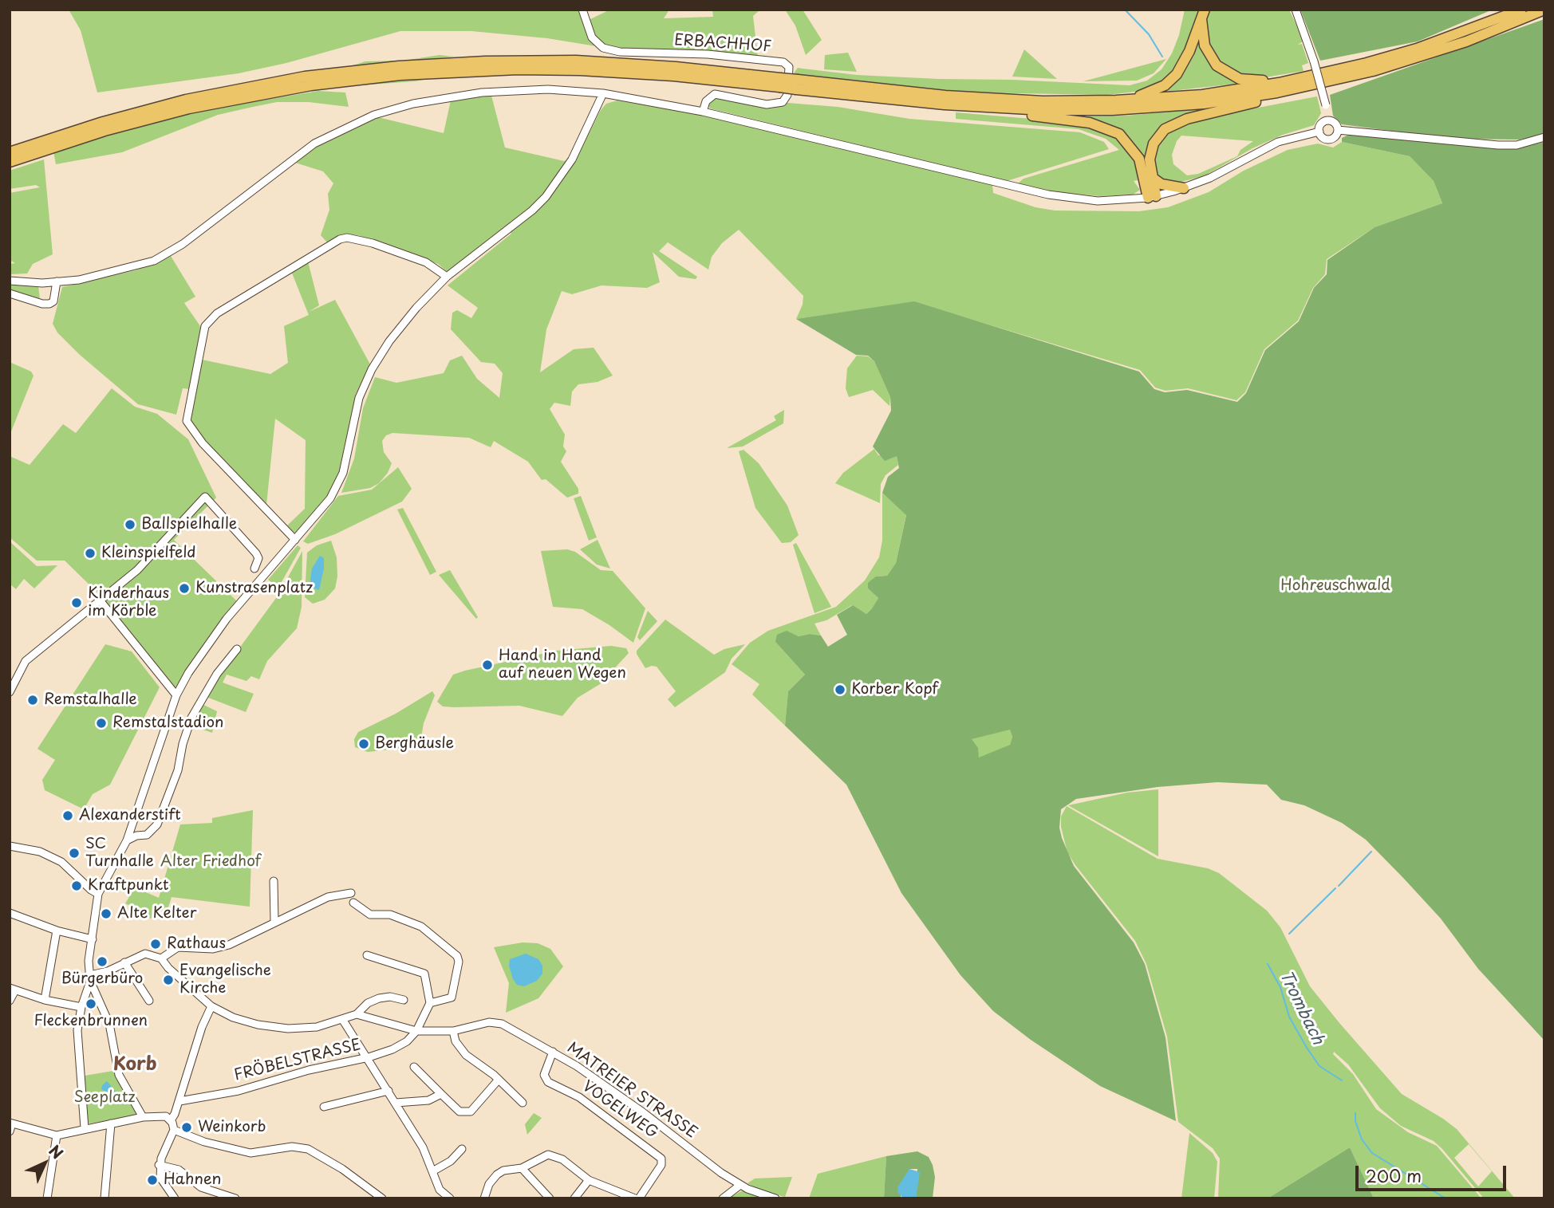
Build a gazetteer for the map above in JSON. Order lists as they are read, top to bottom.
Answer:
{
  "streets": {
    "street": [
      "ERBACHHOF",
      "FRÖBELSTRASSE",
      "MATREIER STRASSE",
      "VOGELWEG"
    ]
  },
  "crossings": [
    ["MATREIER STRASSE", "VOGELWEG"]
  ],
  "districts": ["Korb"],
  "water": ["Trombach"],
  "parks": ["Hohreuschwald", "Alter Friedhof", "Seeplatz"],
  "places": [
    "Ballspielhalle",
    "Kleinspielfeld",
    "Kunstrasenplatz",
    "Kinderhaus im Körble",
    "Hand in Hand auf neuen Wegen",
    "Korber Kopf",
    "Remstalhalle",
    "Remstalstadion",
    "Berghäusle",
    "Alexanderstift",
    "SC Turnhalle",
    "Kraftpunkt",
    "Alte Kelter",
    "Rathaus",
    "Bürgerbüro",
    "Evangelische Kirche",
    "Fleckenbrunnen",
    "Weinkorb",
    "Hahnen"
  ],
  "scale_bar": "200 m",
  "north": "top right"
}
